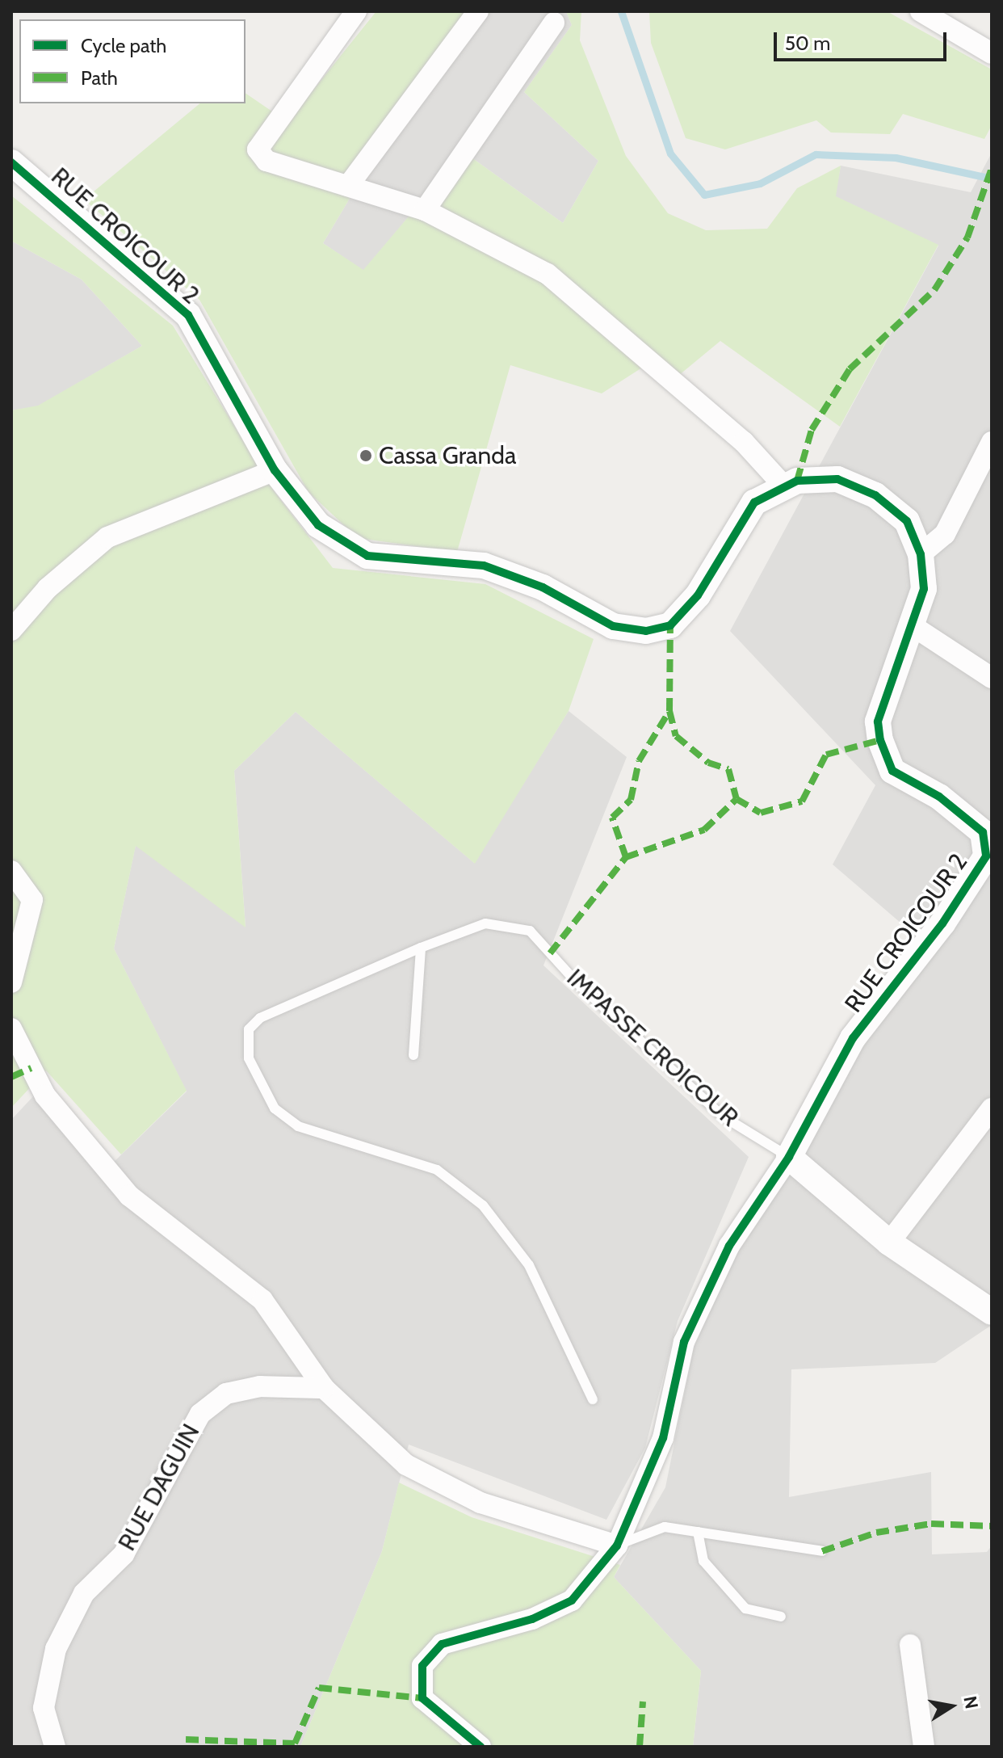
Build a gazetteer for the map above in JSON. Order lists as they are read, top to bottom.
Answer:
{
  "streets": {
    "street": ["RUE CROICOUR 2", "IMPASSE CROICOUR", "RUE DAGUIN"]
  },
  "crossings": [
    ["RUE CROICOUR 2", "IMPASSE CROICOUR"]
  ],
  "places": ["Cassa Granda"],
  "legend": ["Cycle path", "Path"],
  "scale_bar": "50 m",
  "north": "right"
}
